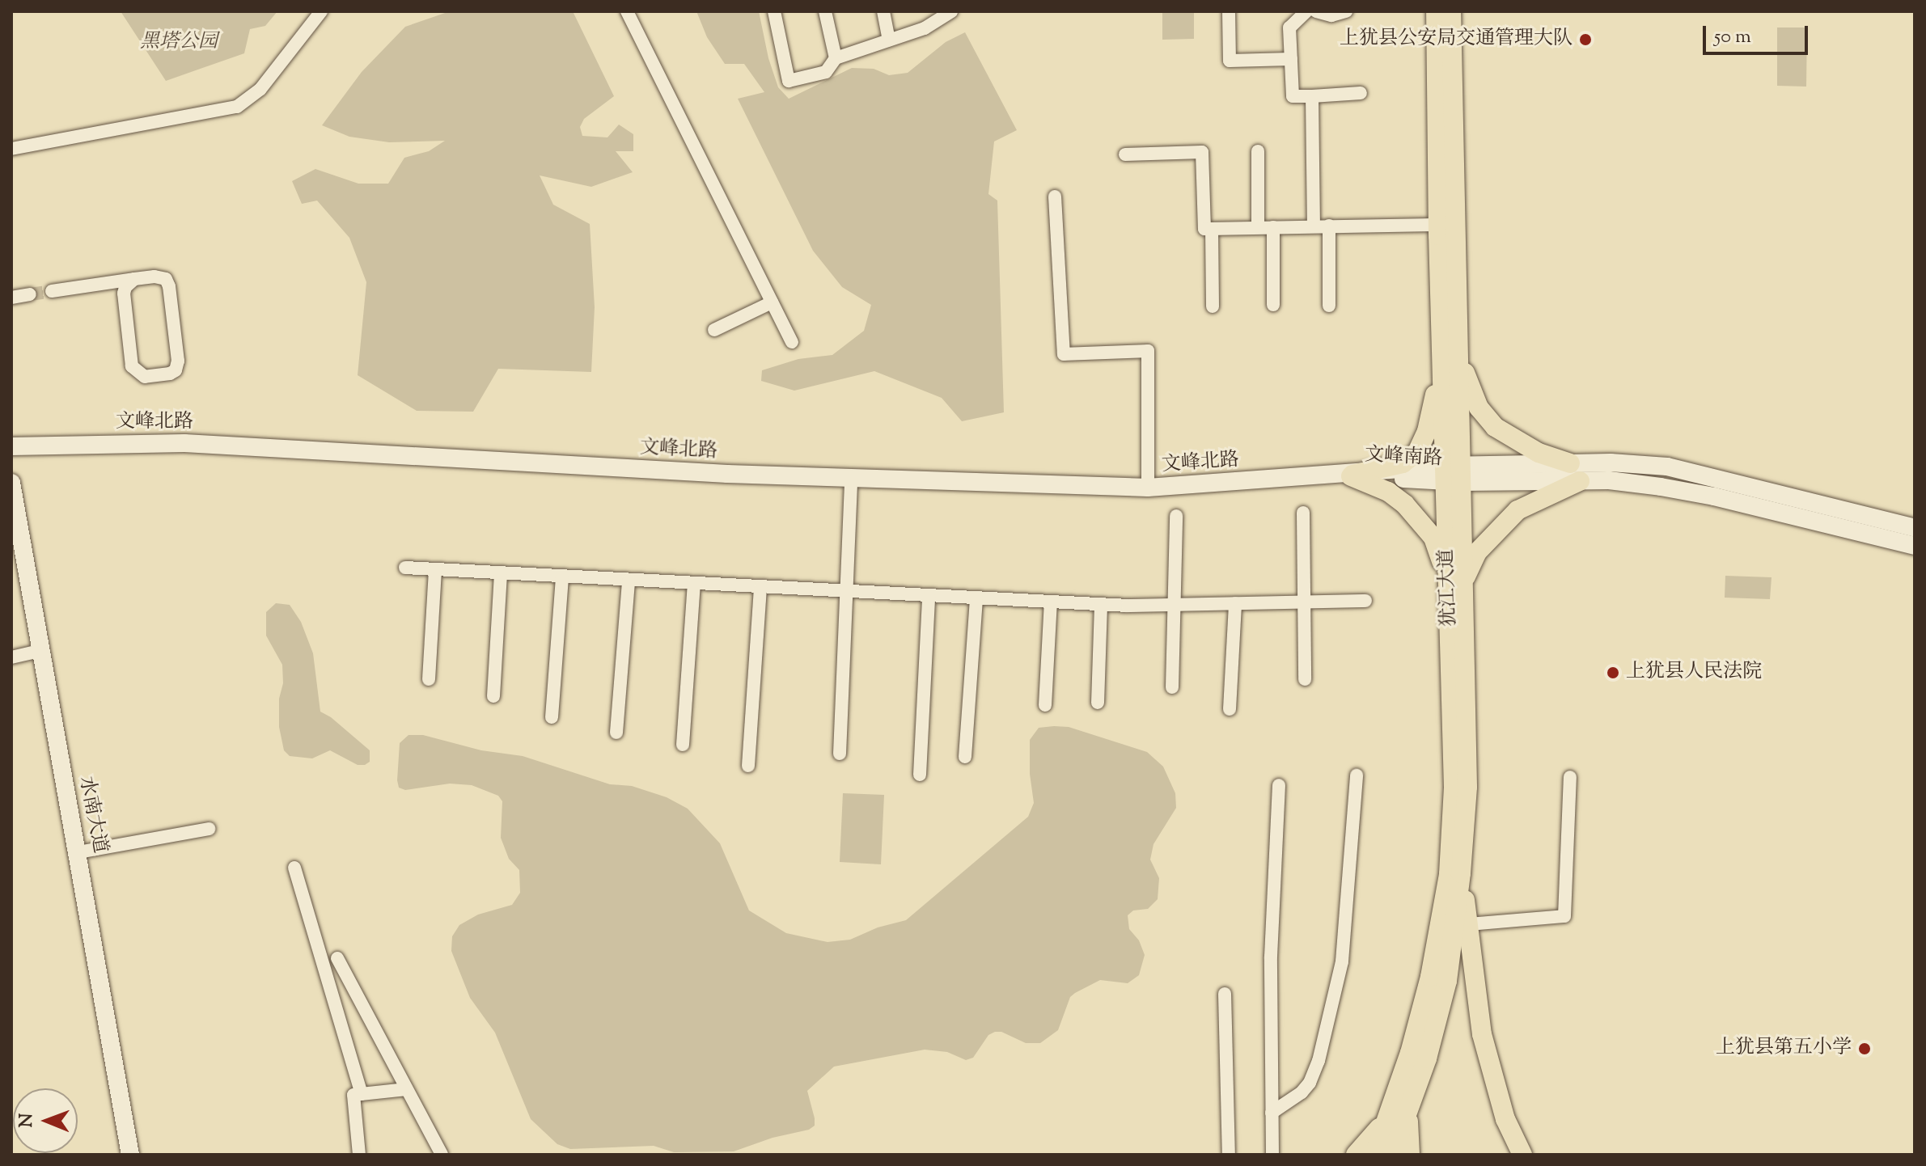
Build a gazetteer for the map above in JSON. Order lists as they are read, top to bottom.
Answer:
{
  "streets": {
    "main road": [
      "文峰北路",
      "文峰南路",
      "犹江大道",
      "水南大道"
    ]
  },
  "crossings": [
    ["文峰北路", "文峰南路"],
    ["文峰南路", "犹江大道"]
  ],
  "parks": ["黑塔公园"],
  "places": ["上犹县公安局交通管理大队", "上犹县人民法院", "上犹县第五小学"],
  "scale_bar": "50 m",
  "north": "left"
}
